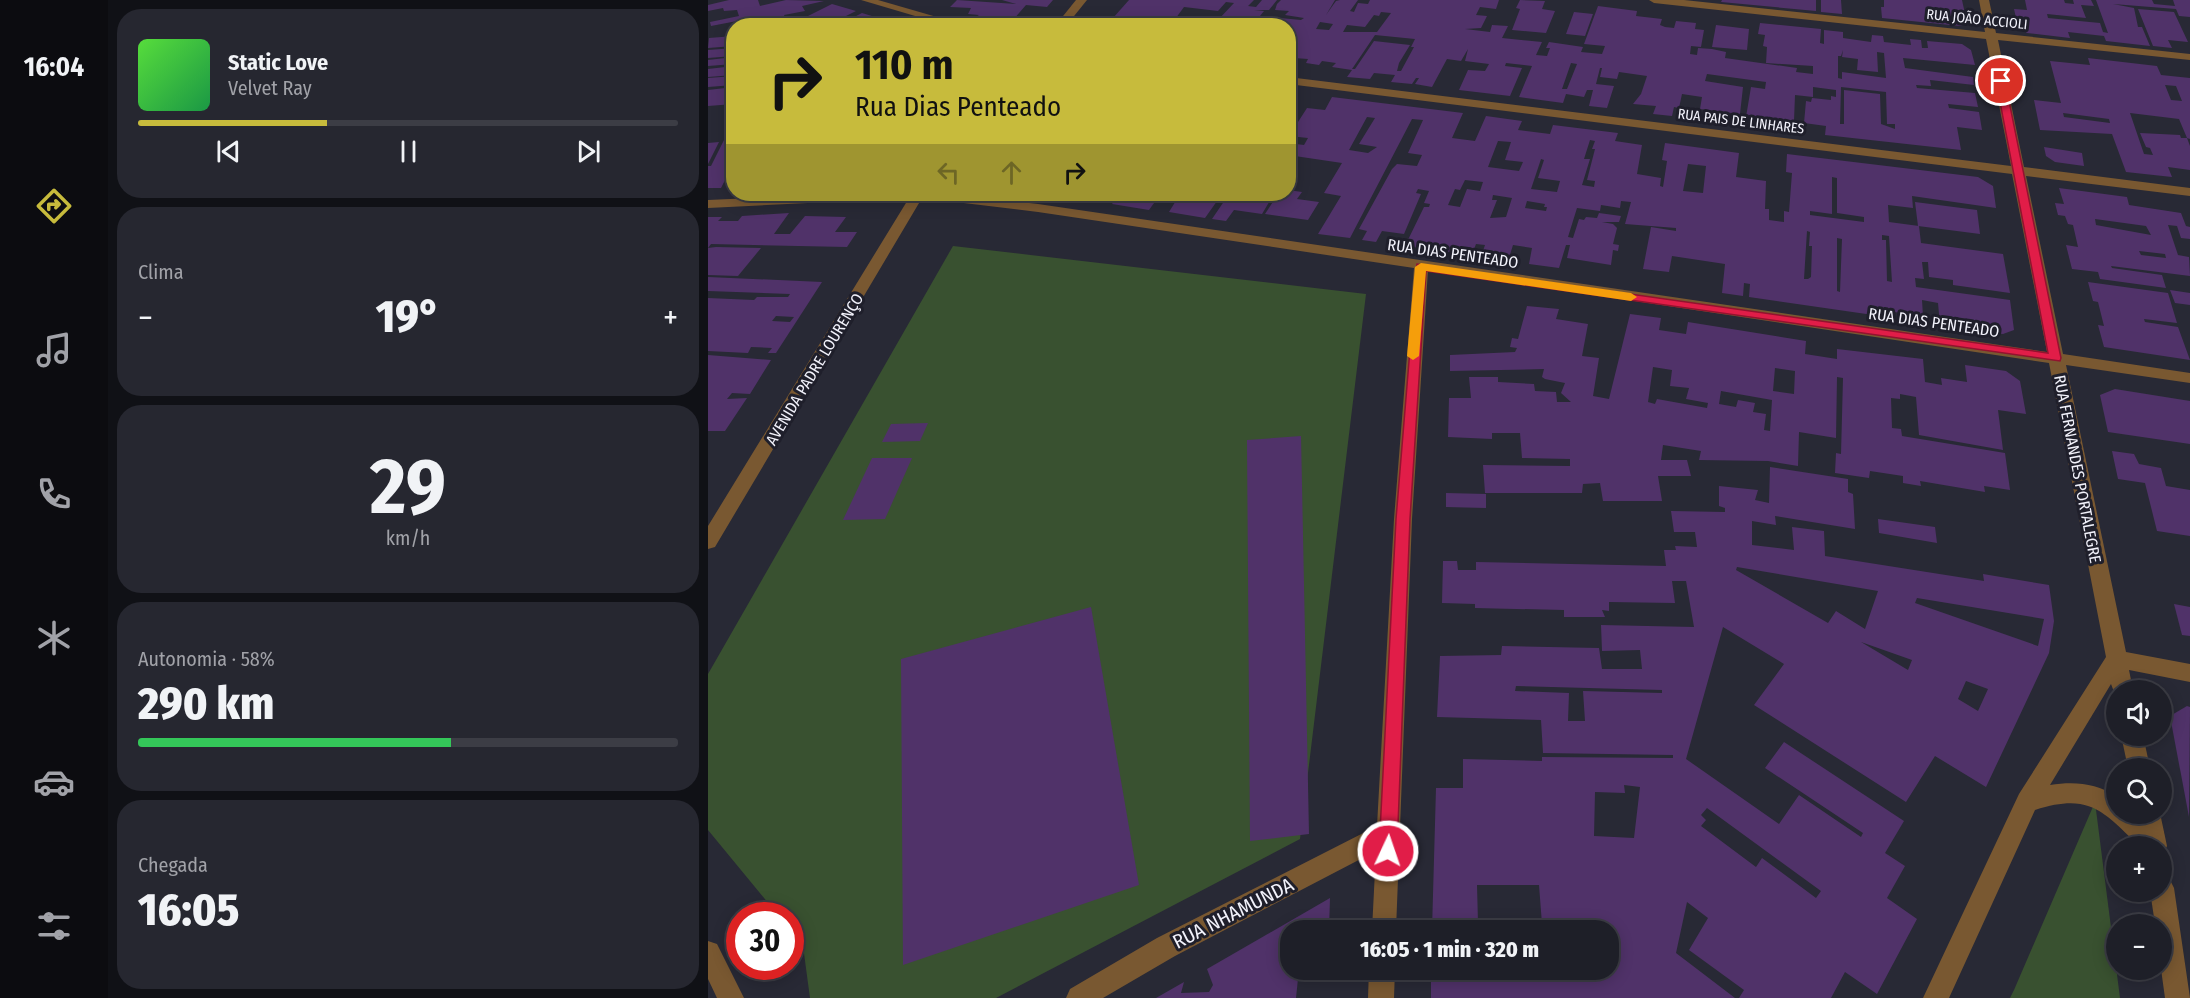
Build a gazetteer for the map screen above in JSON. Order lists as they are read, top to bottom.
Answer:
{
  "streets": {
    "street": [
      "RUA JOÃO ACCIOLI",
      "RUA PAIS DE LINHARES",
      "RUA DIAS PENTEADO",
      "AVENIDA PADRE LOURENÇO",
      "RUA FERNANDES PORTALEGRE",
      "RUA NHAMUNDA"
    ]
  },
  "crossings": [
    ["RUA JOÃO ACCIOLI", "RUA FERNANDES PORTALEGRE"],
    ["RUA PAIS DE LINHARES", "RUA FERNANDES PORTALEGRE"],
    ["RUA DIAS PENTEADO", "RUA FERNANDES PORTALEGRE"]
  ],
  "page": {
    "tabs": "16:04",
    "turn": ["110 m", "Rua Dias Penteado"],
    "song": ["Static Love", "Velvet Ray"],
    "tile": [
      "Clima",
      ["29", "km/h"],
      ["Autonomia · 58%", "290 km"],
      ["Chegada", "16:05"]
    ],
    "heat": ["−", "19°", "+"],
    "map_buttons": ["+", "−"],
    "limit": "30",
    "trip": "16:05 · 1 min · 320 m"
  }
}
